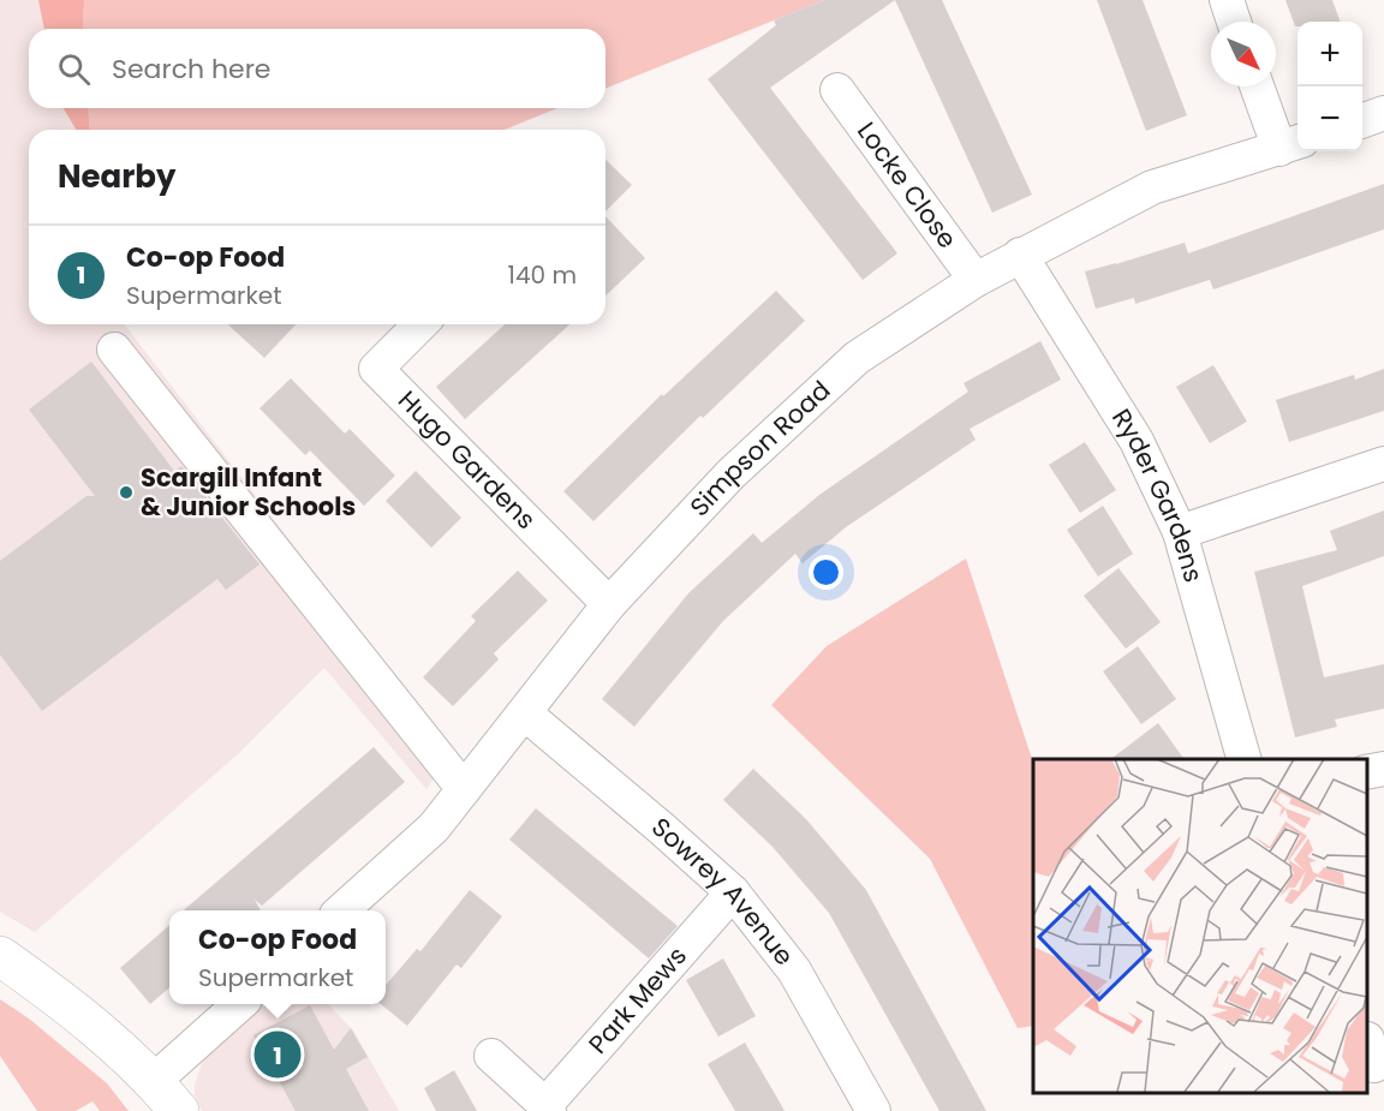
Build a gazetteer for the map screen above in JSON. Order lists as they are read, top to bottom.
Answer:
{
  "streets": {
    "street": [
      "Locke Close",
      "Simpson Road",
      "Hugo Gardens",
      "Ryder Gardens",
      "Sowrey Avenue",
      "Park Mews"
    ]
  },
  "crossings": [
    ["Locke Close", "Simpson Road"],
    ["Simpson Road", "Hugo Gardens"],
    ["Simpson Road", "Ryder Gardens"],
    ["Simpson Road", "Sowrey Avenue"],
    ["Sowrey Avenue", "Park Mews"]
  ],
  "places": ["Scargill Infant & Junior Schools"],
  "north": "bottom right",
  "page": {
    "map_buttons": ["+", "−"],
    "search": "Search here",
    "heading": "Nearby",
    "list": [
      {
        "mark": "1",
        "name": "Co-op Food",
        "note": "Supermarket",
        "value": "140 m"
      }
    ],
    "popup": ["Co-op Food", "Supermarket"],
    "pins": "1"
  }
}
